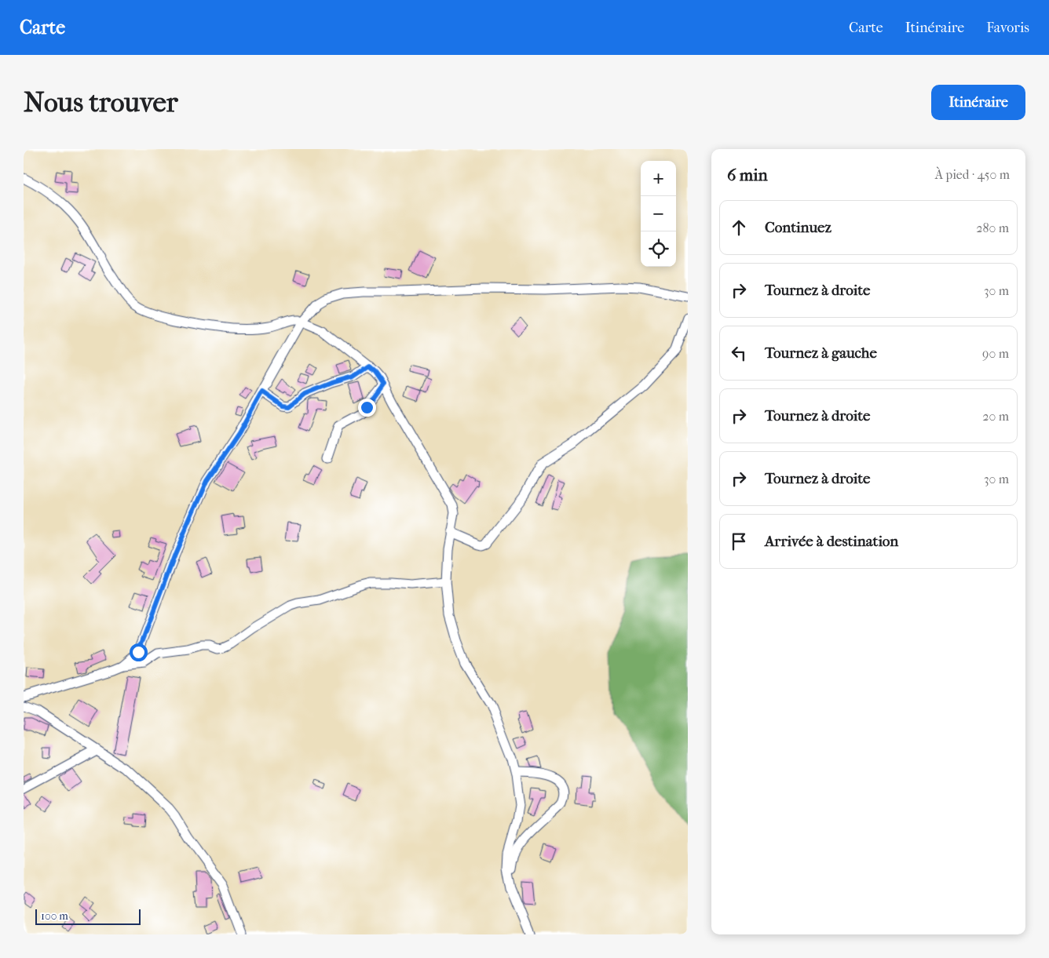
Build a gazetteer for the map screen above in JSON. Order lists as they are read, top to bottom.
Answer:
{
  "scale_bar": "100 m",
  "page": {
    "header": "Carte",
    "nav": ["Carte", "Itinéraire", "Favoris"],
    "buttons": "Itinéraire",
    "title": "Nous trouver",
    "heading": ["6 min", "À pied · 450 m"],
    "map_buttons": ["+", "−"],
    "list": [
      ["Continuez", "280 m"],
      ["Tournez à droite", "30 m"],
      ["Tournez à gauche", "90 m"],
      ["Tournez à droite", "20 m"],
      ["Tournez à droite", "30 m"],
      "Arrivée à destination"
    ],
    "scale": "100 m"
  }
}
